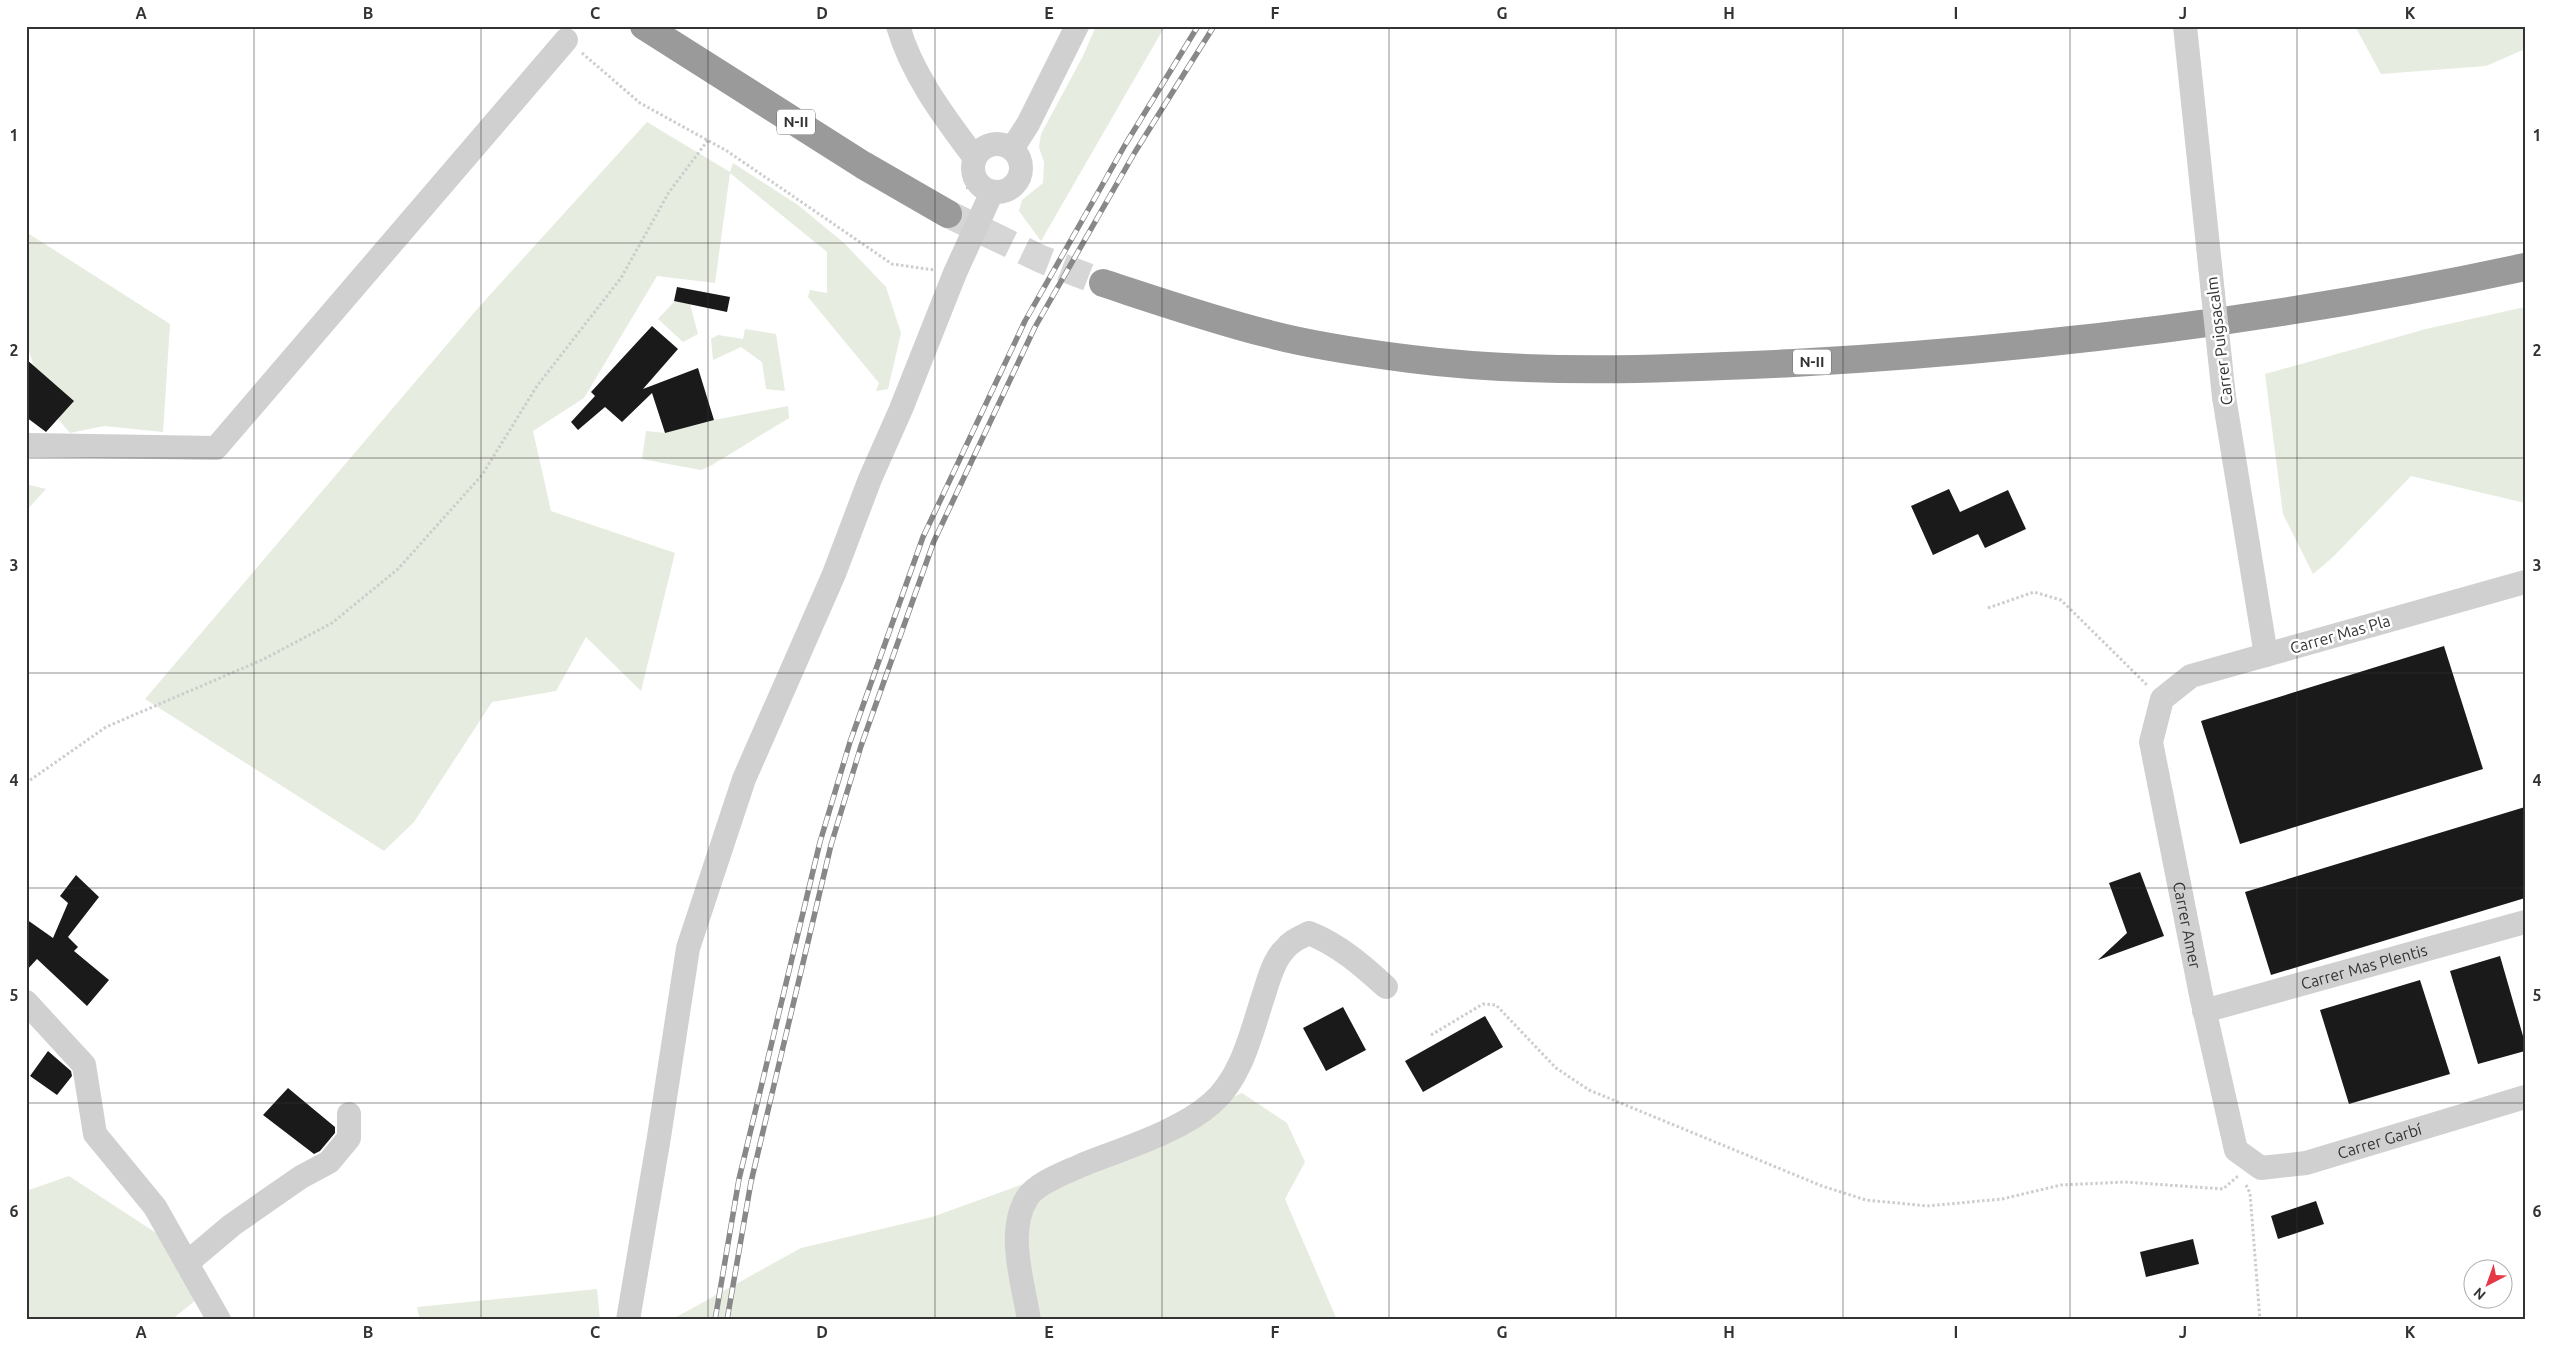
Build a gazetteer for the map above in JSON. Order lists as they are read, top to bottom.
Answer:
{
  "streets": {
    "highway": ["N-II"],
    "street": [
      "Carrer Puigsacalm",
      "Carrer Mas Pla",
      "Carrer Amer",
      "Carrer Mas Plentis",
      "Carrer Garbí"
    ]
  },
  "crossings": [
    ["Carrer Puigsacalm", "Carrer Mas Pla"],
    ["Carrer Mas Pla", "Carrer Amer"],
    ["Carrer Amer", "Carrer Mas Plentis"],
    ["Carrer Amer", "Carrer Garbí"]
  ],
  "north": "bottom left",
  "grid": {
    "columns": [
      "A",
      "B",
      "C",
      "D",
      "E",
      "F",
      "G",
      "H",
      "I",
      "J",
      "K"
    ],
    "rows": [
      "1",
      "2",
      "3",
      "4",
      "5",
      "6"
    ]
  }
}
